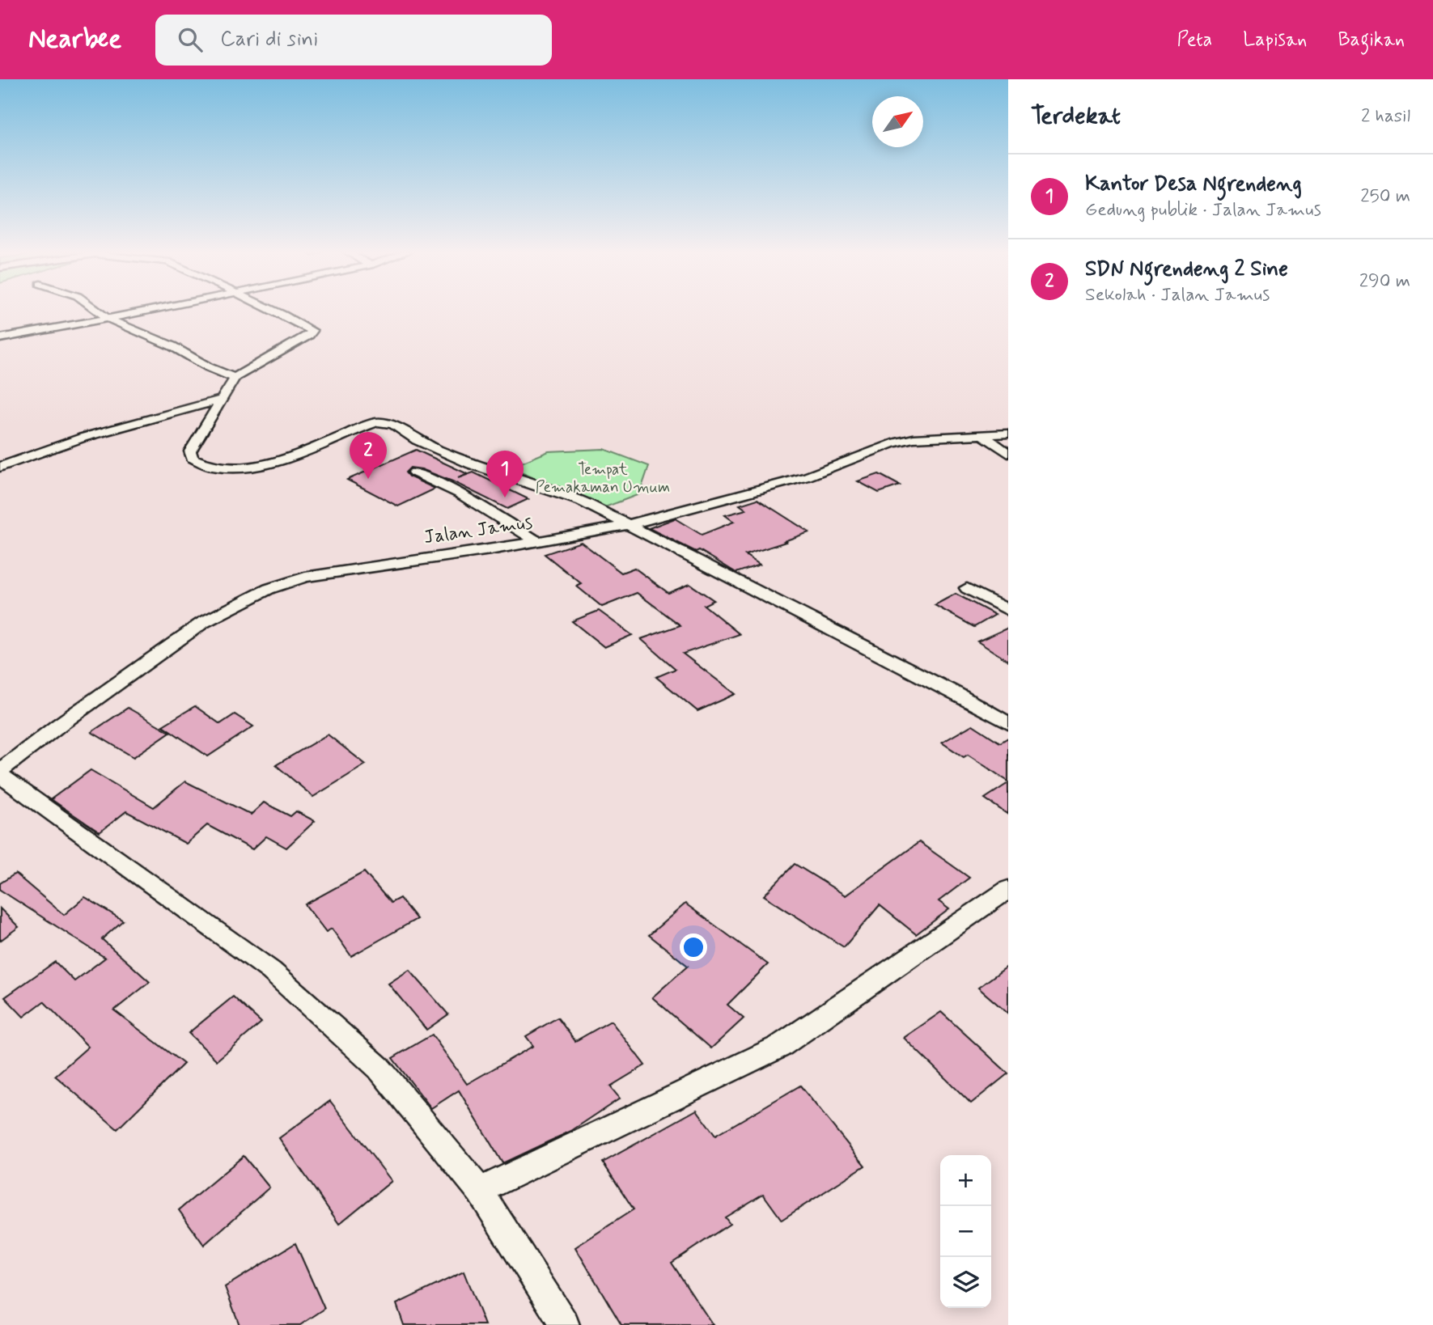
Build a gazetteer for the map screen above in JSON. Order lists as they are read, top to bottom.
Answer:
{
  "streets": {
    "street": ["Jalan Jamus"]
  },
  "parks": ["Tempat Pemakaman Umum"],
  "north": "top right",
  "page": {
    "header": "Nearbee",
    "search": "Cari di sini",
    "nav": ["Peta", "Lapisan", "Bagikan"],
    "heading": ["Terdekat", "2 hasil"],
    "list": [
      {
        "mark": "1",
        "name": "Kantor Desa Ngrendeng",
        "note": "Gedung publik · Jalan Jamus",
        "value": "250 m"
      },
      {
        "mark": "2",
        "name": "SDN Ngrendeng 2 Sine",
        "note": "Sekolah · Jalan Jamus",
        "value": "290 m"
      }
    ],
    "pins": ["2", "1"],
    "map_buttons": ["+", "−"]
  }
}
